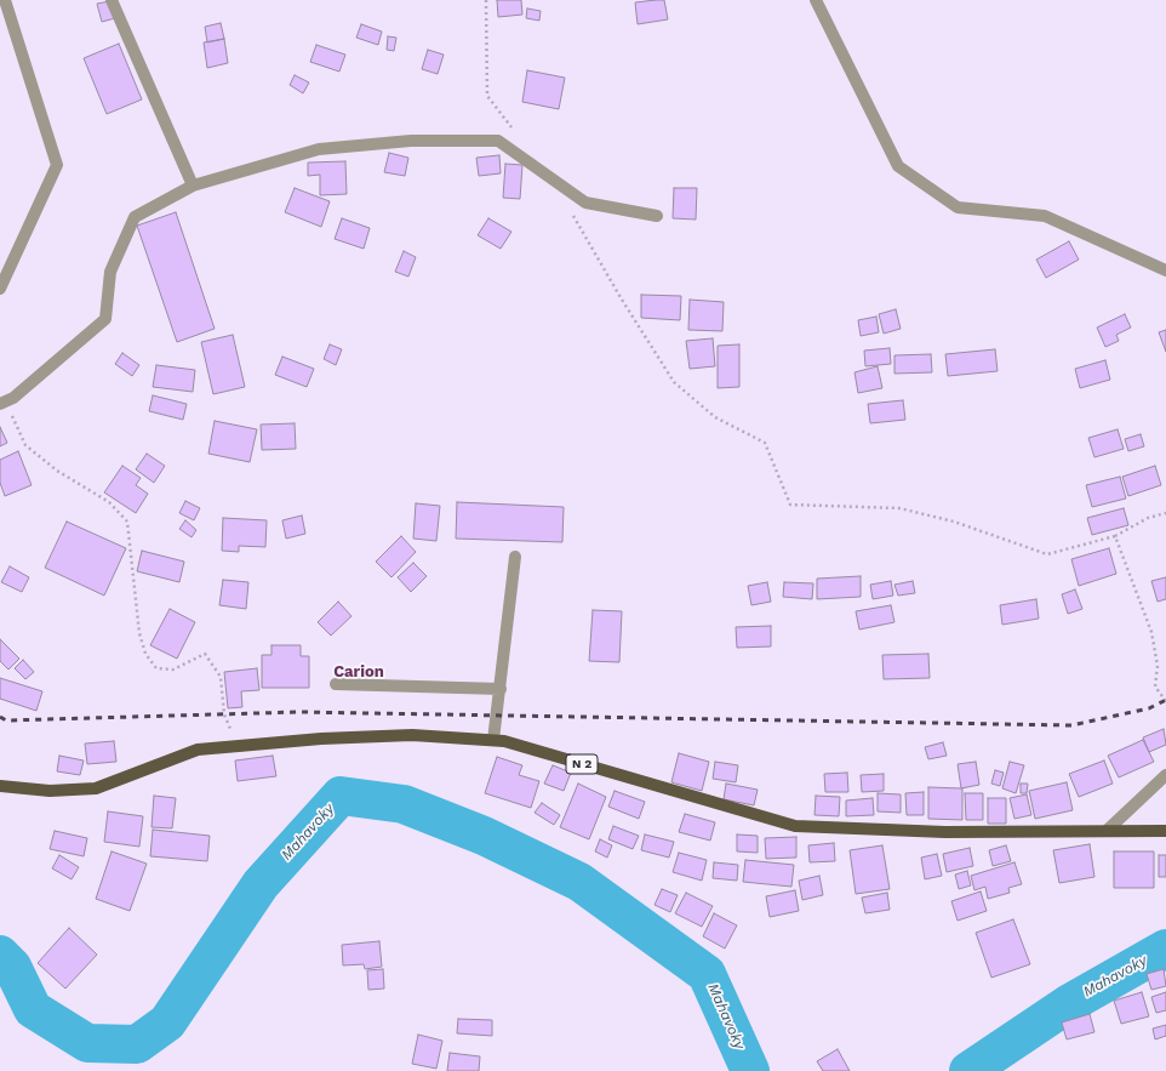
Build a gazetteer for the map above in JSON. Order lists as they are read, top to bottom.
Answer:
{
  "streets": {
    "main road": ["N 2"]
  },
  "districts": ["Carion"],
  "water": ["Mahavoky"]
}
